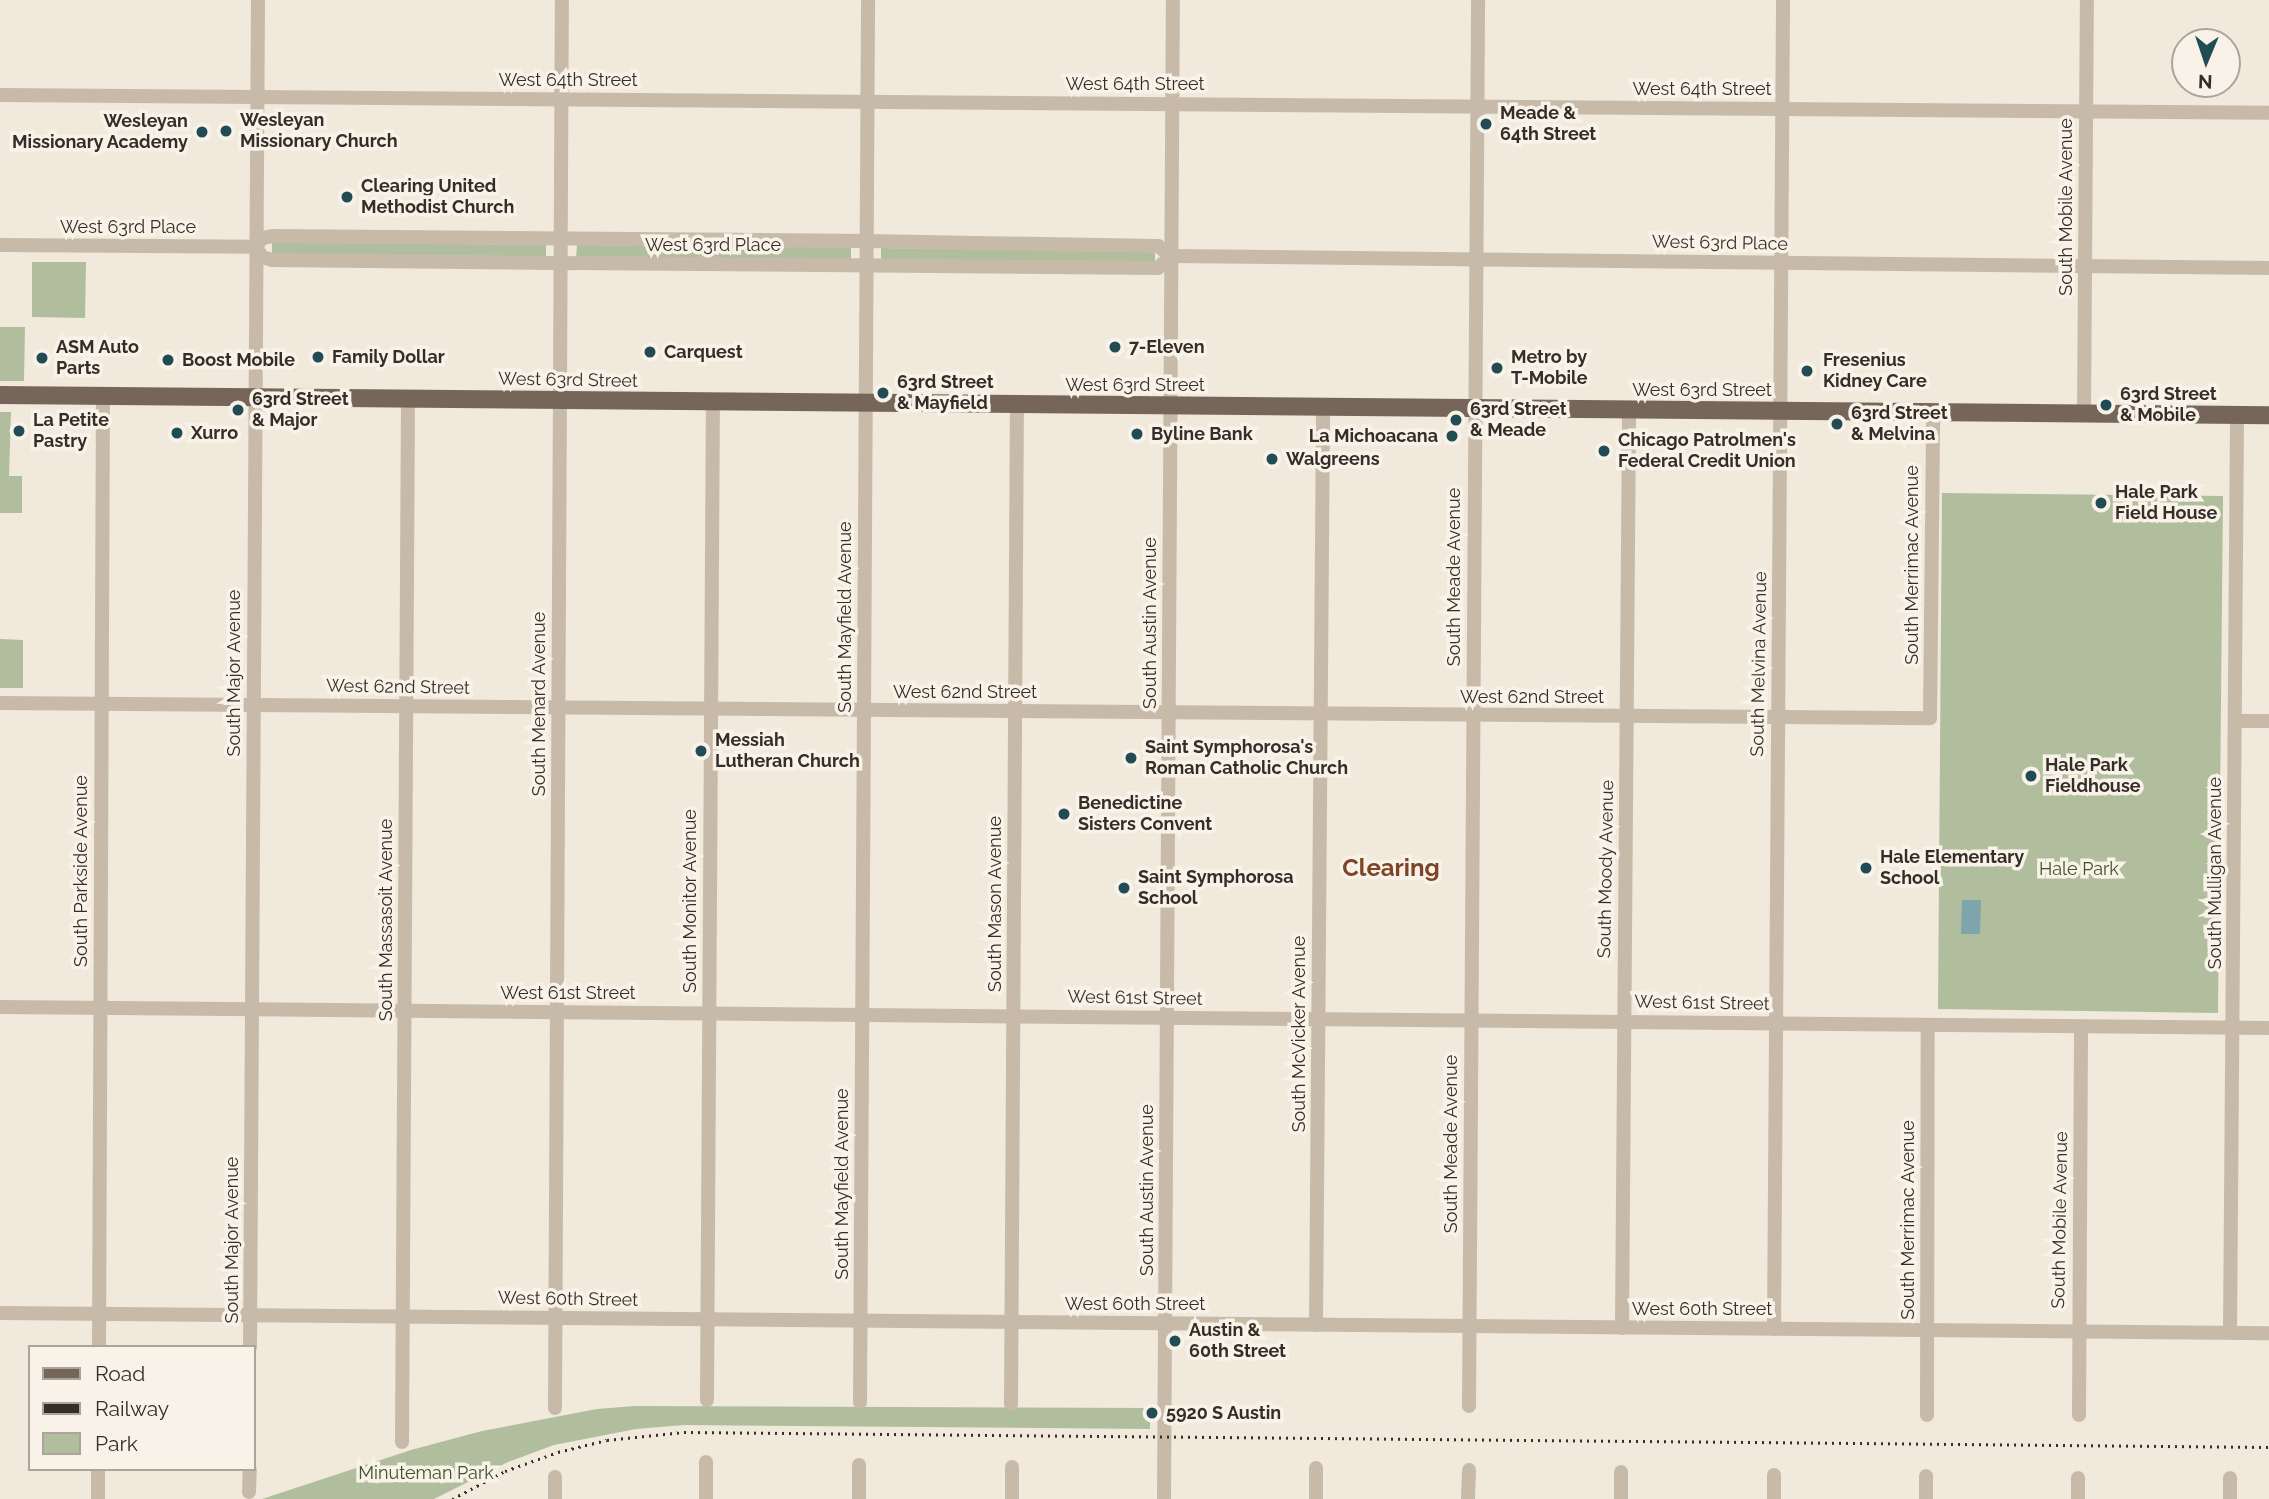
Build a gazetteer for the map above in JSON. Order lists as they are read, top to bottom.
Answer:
{
  "streets": {
    "main road": ["West 63rd Street"],
    "street": [
      "West 64th Street",
      "South Mobile Avenue",
      "West 63rd Place",
      "South Merrimac Avenue",
      "South Meade Avenue",
      "South Mayfield Avenue",
      "South Austin Avenue",
      "South Melvina Avenue",
      "South Major Avenue",
      "West 62nd Street",
      "South Menard Avenue",
      "South Moody Avenue",
      "South Parkside Avenue",
      "South Mulligan Avenue",
      "South Monitor Avenue",
      "South Mason Avenue",
      "South Massasoit Avenue",
      "West 61st Street",
      "South McVicker Avenue",
      "West 60th Street"
    ]
  },
  "crossings": [
    ["West 64th Street", "South Mobile Avenue"],
    ["West 64th Street", "South Meade Avenue"],
    ["West 64th Street", "South Mayfield Avenue"],
    ["West 64th Street", "South Austin Avenue"],
    ["West 64th Street", "South Melvina Avenue"],
    ["West 64th Street", "South Major Avenue"],
    ["West 64th Street", "South Menard Avenue"],
    ["South Mobile Avenue", "West 63rd Place"],
    ["South Mobile Avenue", "West 63rd Street"],
    ["South Mobile Avenue", "West 61st Street"],
    ["South Mobile Avenue", "West 60th Street"],
    ["West 63rd Place", "South Meade Avenue"],
    ["West 63rd Place", "South Mayfield Avenue"],
    ["West 63rd Place", "South Austin Avenue"],
    ["West 63rd Place", "South Melvina Avenue"],
    ["West 63rd Place", "South Major Avenue"],
    ["West 63rd Place", "South Menard Avenue"],
    ["West 63rd Street", "South Merrimac Avenue"],
    ["West 63rd Street", "South Meade Avenue"],
    ["West 63rd Street", "South Mayfield Avenue"],
    ["West 63rd Street", "South Austin Avenue"],
    ["West 63rd Street", "South Melvina Avenue"],
    ["West 63rd Street", "South Major Avenue"],
    ["West 63rd Street", "South Menard Avenue"],
    ["West 63rd Street", "South Moody Avenue"],
    ["West 63rd Street", "South Parkside Avenue"],
    ["West 63rd Street", "South Mulligan Avenue"],
    ["West 63rd Street", "South Monitor Avenue"],
    ["West 63rd Street", "South Mason Avenue"],
    ["West 63rd Street", "South Massasoit Avenue"],
    ["West 63rd Street", "South McVicker Avenue"],
    ["South Merrimac Avenue", "West 62nd Street"],
    ["South Merrimac Avenue", "West 61st Street"],
    ["South Merrimac Avenue", "West 60th Street"],
    ["South Meade Avenue", "West 62nd Street"],
    ["South Meade Avenue", "West 61st Street"],
    ["South Meade Avenue", "West 60th Street"],
    ["South Mayfield Avenue", "West 62nd Street"],
    ["South Mayfield Avenue", "West 61st Street"],
    ["South Mayfield Avenue", "West 60th Street"],
    ["South Austin Avenue", "West 62nd Street"],
    ["South Austin Avenue", "West 61st Street"],
    ["South Austin Avenue", "West 60th Street"],
    ["South Melvina Avenue", "West 62nd Street"],
    ["South Melvina Avenue", "West 61st Street"],
    ["South Melvina Avenue", "West 60th Street"],
    ["South Major Avenue", "West 62nd Street"],
    ["South Major Avenue", "West 61st Street"],
    ["South Major Avenue", "West 60th Street"],
    ["West 62nd Street", "South Menard Avenue"],
    ["West 62nd Street", "South Moody Avenue"],
    ["West 62nd Street", "South Parkside Avenue"],
    ["West 62nd Street", "South Monitor Avenue"],
    ["West 62nd Street", "South Mason Avenue"],
    ["West 62nd Street", "South Massasoit Avenue"],
    ["West 62nd Street", "South McVicker Avenue"],
    ["South Menard Avenue", "West 61st Street"],
    ["South Menard Avenue", "West 60th Street"],
    ["South Moody Avenue", "West 61st Street"],
    ["South Moody Avenue", "West 60th Street"],
    ["South Parkside Avenue", "West 61st Street"],
    ["South Parkside Avenue", "West 60th Street"],
    ["South Mulligan Avenue", "West 61st Street"],
    ["South Mulligan Avenue", "West 60th Street"],
    ["South Monitor Avenue", "West 61st Street"],
    ["South Monitor Avenue", "West 60th Street"],
    ["South Mason Avenue", "West 61st Street"],
    ["South Mason Avenue", "West 60th Street"],
    ["South Massasoit Avenue", "West 61st Street"],
    ["South Massasoit Avenue", "West 60th Street"],
    ["West 61st Street", "South McVicker Avenue"],
    ["South McVicker Avenue", "West 60th Street"]
  ],
  "districts": ["Clearing"],
  "parks": ["Hale Park", "Minuteman Park"],
  "places": [
    "Meade & 64th Street",
    "Wesleyan Missionary Church",
    "Wesleyan Missionary Academy",
    "Clearing United Methodist Church",
    "7-Eleven",
    "Carquest",
    "Family Dollar",
    "ASM Auto Parts",
    "Boost Mobile",
    "Metro by T-Mobile",
    "Fresenius Kidney Care",
    "63rd Street & Mayfield",
    "63rd Street & Mobile",
    "63rd Street & Major",
    "63rd Street & Meade",
    "63rd Street & Melvina",
    "La Petite Pastry",
    "Xurro",
    "Byline Bank",
    "La Michoacana",
    "Chicago Patrolmen's Federal Credit Union",
    "Walgreens",
    "Hale Park Field House",
    "Messiah Lutheran Church",
    "Saint Symphorosa's Roman Catholic Church",
    "Hale Park Fieldhouse",
    "Benedictine Sisters Convent",
    "Hale Elementary School",
    "Saint Symphorosa School",
    "Austin & 60th Street",
    "5920 S Austin"
  ],
  "legend": ["Road", "Railway", "Park"],
  "north": "bottom"
}
